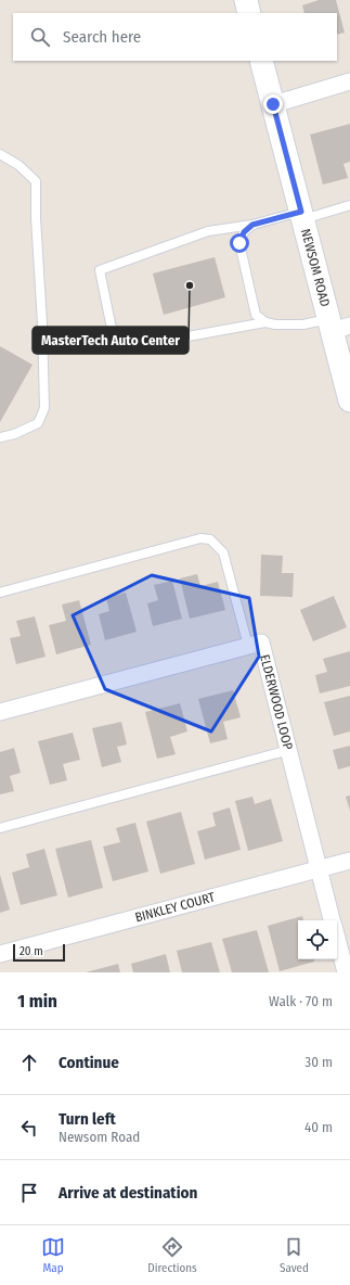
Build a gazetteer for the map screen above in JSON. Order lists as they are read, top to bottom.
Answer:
{
  "streets": {
    "street": ["NEWSOM ROAD", "ELDERWOOD LOOP", "BINKLEY COURT"]
  },
  "crossings": [
    ["ELDERWOOD LOOP", "BINKLEY COURT"]
  ],
  "places": ["MasterTech Auto Center"],
  "scale_bar": "20 m",
  "page": {
    "search": "Search here",
    "scale": "20 m",
    "heading": ["1 min", "Walk · 70 m"],
    "list": [
      ["Continue", "30 m"],
      ["Turn left", "Newsom Road", "40 m"],
      "Arrive at destination"
    ],
    "nav": ["Map", "Directions", "Saved"]
  }
}
